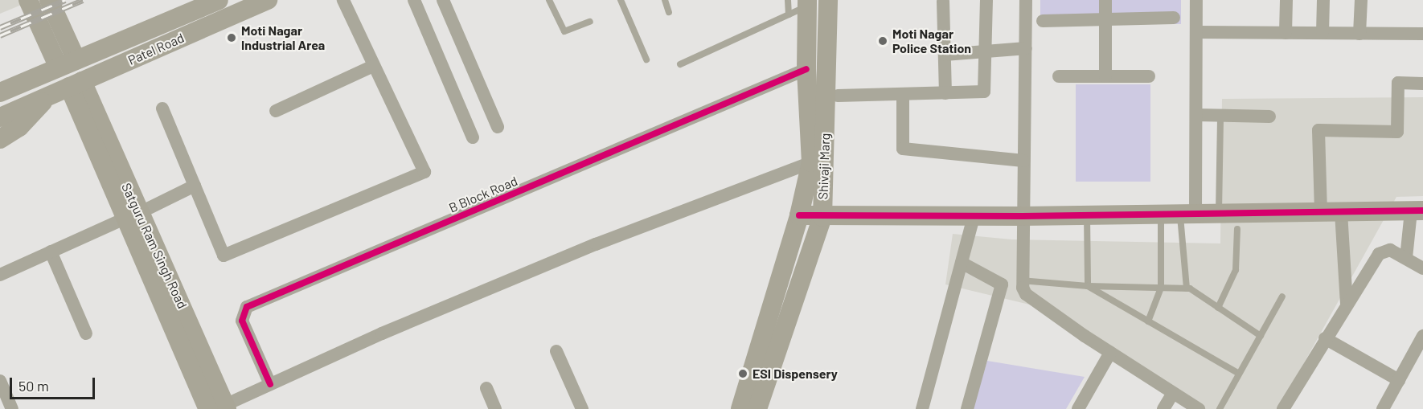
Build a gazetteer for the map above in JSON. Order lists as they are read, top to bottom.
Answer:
{
  "streets": {
    "main road": ["Patel Road", "Shivaji Marg", "Satguru Ram Singh Road"],
    "street": ["B Block Road"]
  },
  "crossings": [
    ["Patel Road", "Satguru Ram Singh Road"],
    ["Shivaji Marg", "B Block Road"]
  ],
  "places": ["Moti Nagar Industrial Area", "Moti Nagar Police Station", "ESI Dispensery"],
  "scale_bar": "50 m"
}
